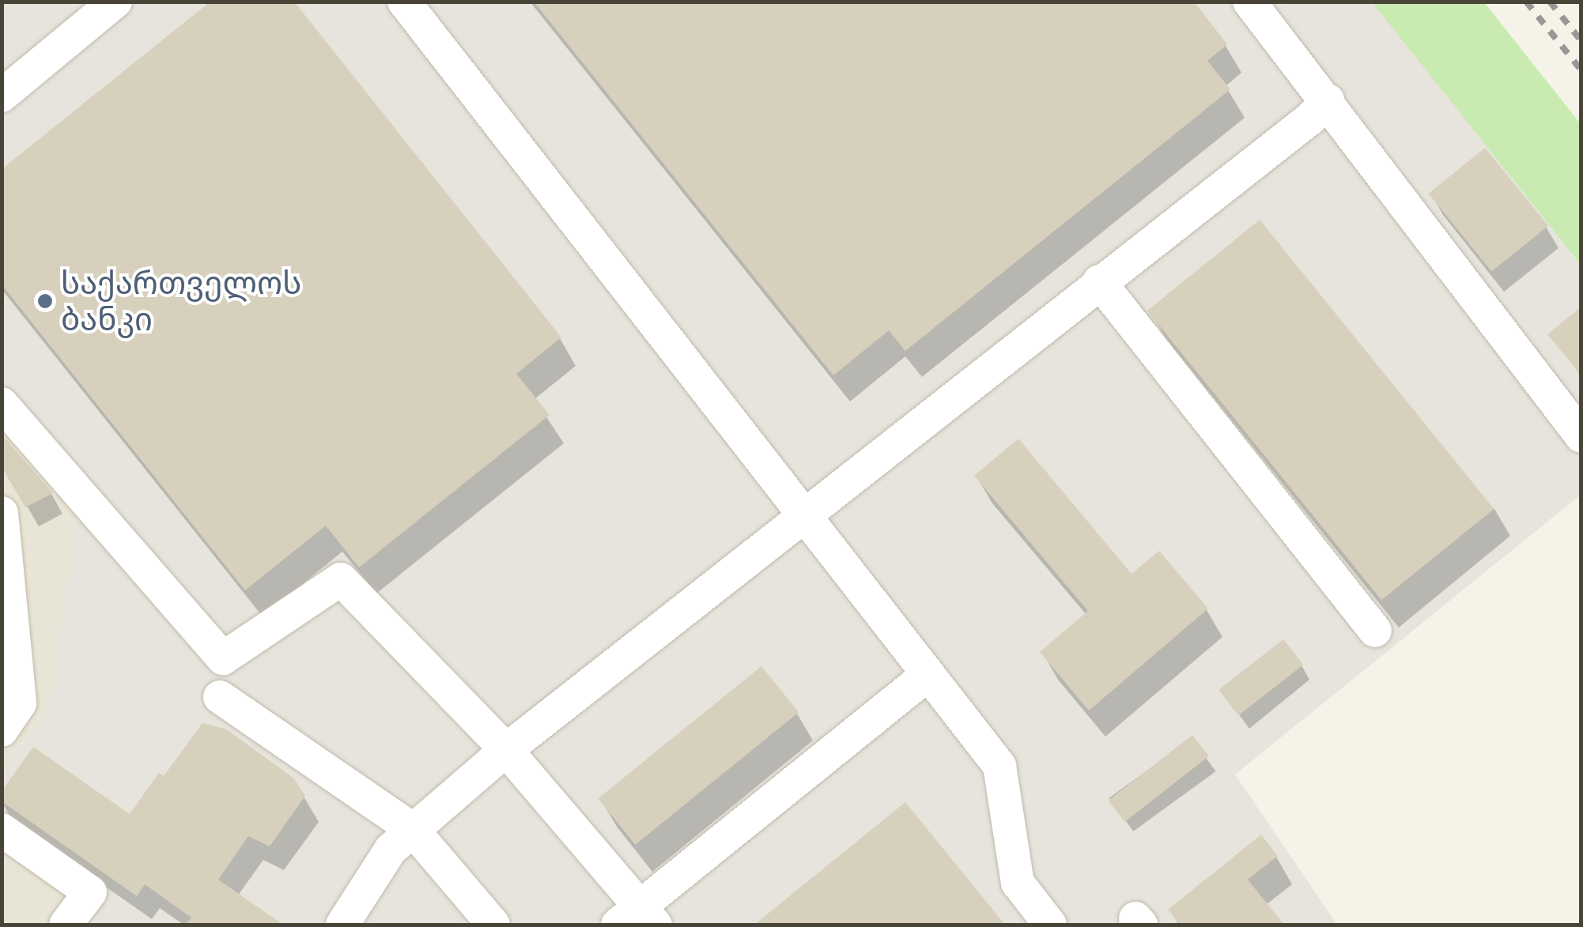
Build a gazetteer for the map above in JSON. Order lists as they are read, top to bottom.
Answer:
{
  "places": ["საქართველოს ბანკი"]
}
